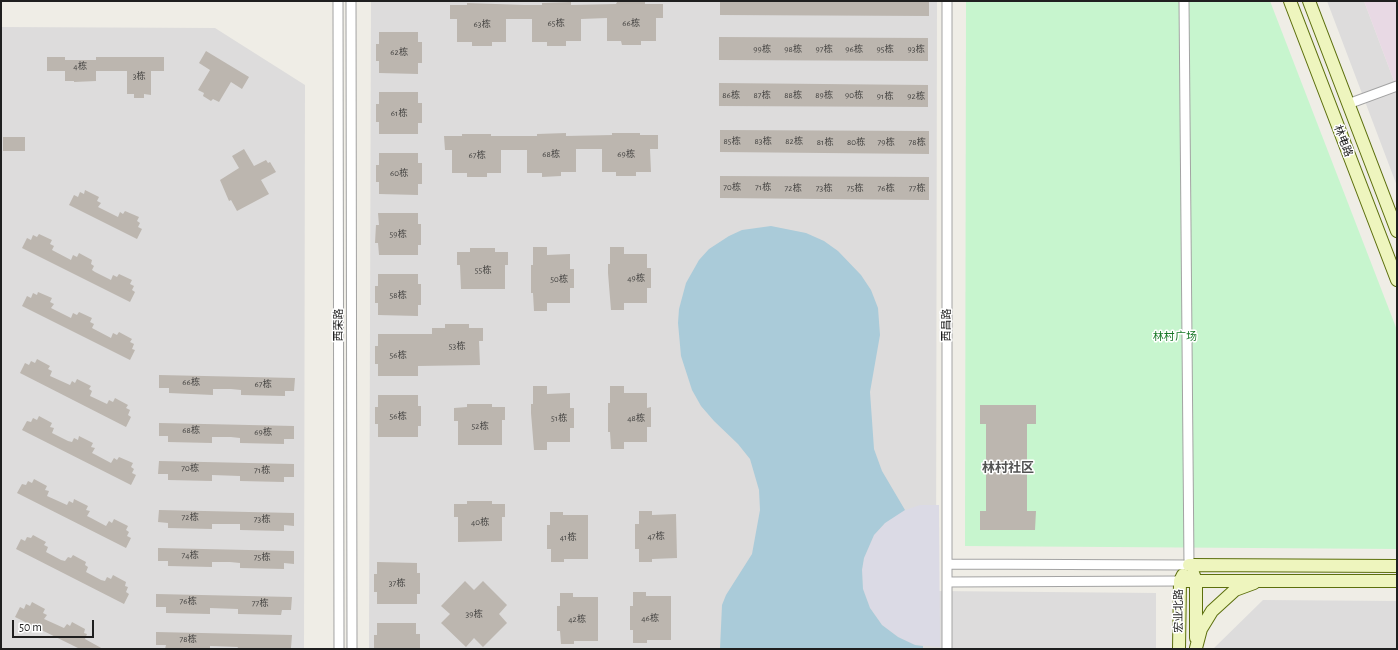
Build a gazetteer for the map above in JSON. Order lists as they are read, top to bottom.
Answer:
{
  "streets": {
    "main road": ["林电路", "宏业北路"],
    "street": ["西荣路", "西昌路"]
  },
  "districts": ["林村社区"],
  "parks": ["林村广场"],
  "house_numbers": [
    "65栋",
    "66栋",
    "63栋",
    "99栋",
    "98栋",
    "97栋",
    "96栋",
    "95栋",
    "93栋",
    "62栋",
    "4栋",
    "3栋",
    "86栋",
    "87栋",
    "88栋",
    "89栋",
    "90栋",
    "91栋",
    "92栋",
    "61栋",
    "85栋",
    "83栋",
    "82栋",
    "81栋",
    "80栋",
    "79栋",
    "78栋",
    "68栋",
    "69栋",
    "67栋",
    "60栋",
    "70栋",
    "71栋",
    "72栋",
    "73栋",
    "75栋",
    "76栋",
    "77栋",
    "59栋",
    "55栋",
    "49栋",
    "50栋",
    "58栋",
    "53栋",
    "56栋",
    "66栋",
    "67栋",
    "56栋",
    "51栋",
    "48栋",
    "52栋",
    "68栋",
    "69栋",
    "70栋",
    "71栋",
    "72栋",
    "73栋",
    "40栋",
    "47栋",
    "41栋",
    "74栋",
    "75栋",
    "37栋",
    "76栋",
    "77栋",
    "39栋",
    "46栋",
    "42栋",
    "78栋"
  ],
  "scale_bar": "50 m"
}
